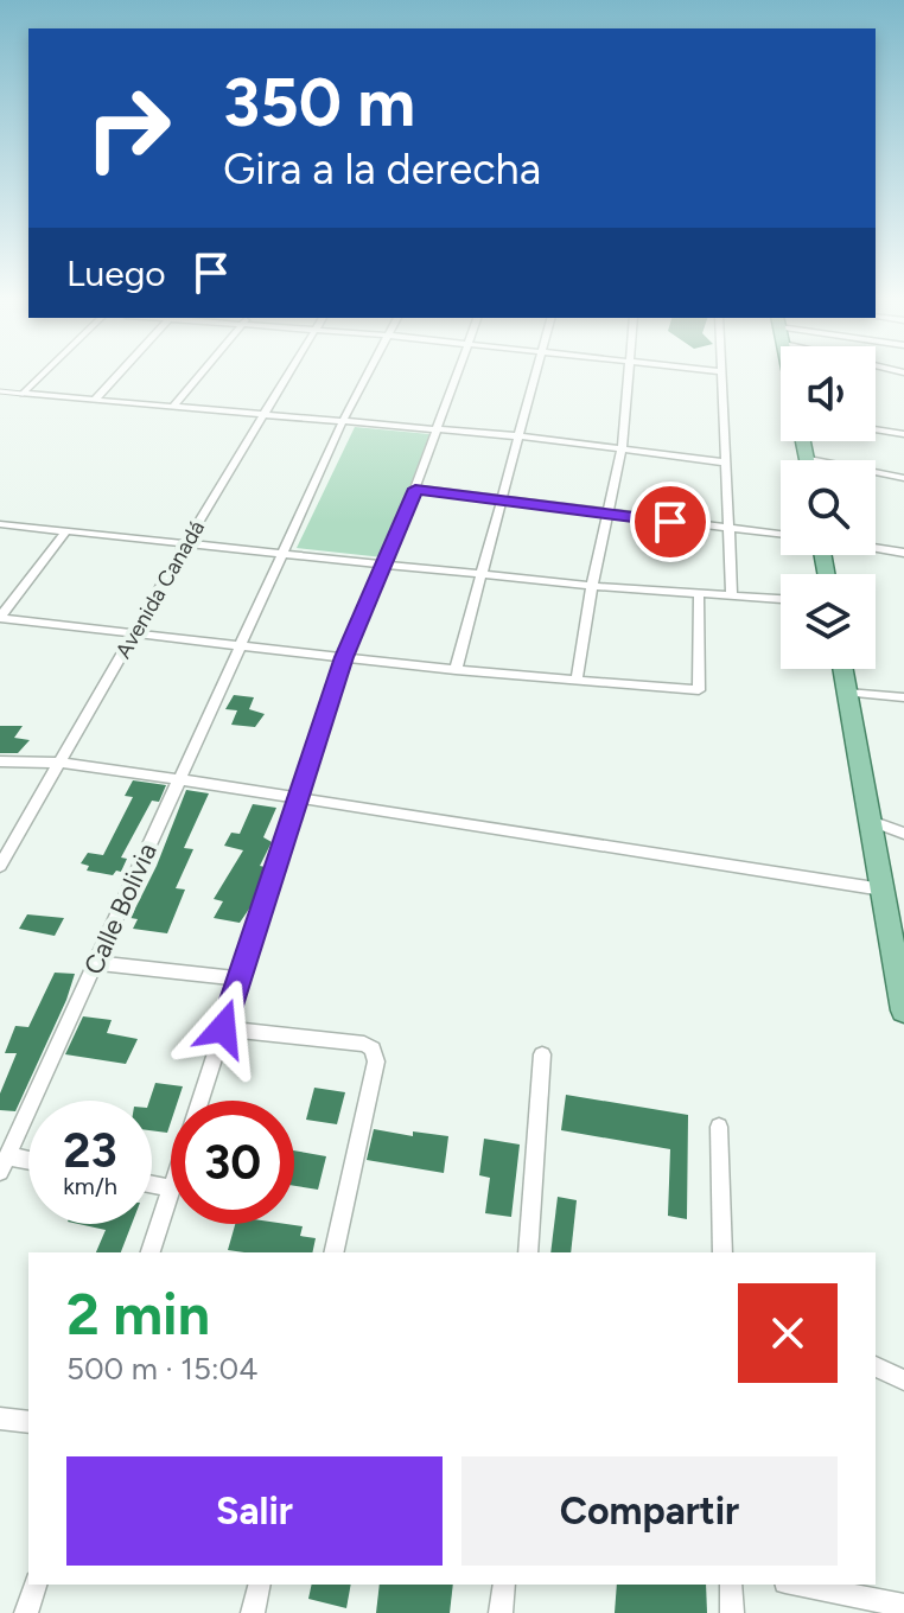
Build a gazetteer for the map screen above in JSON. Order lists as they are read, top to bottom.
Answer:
{
  "streets": {
    "street": ["Avenida Canadá", "Calle Bolivia"]
  },
  "page": {
    "turn": ["350 m", "Gira a la derecha"],
    "then": "Luego",
    "speed": "23 km/h",
    "limit": "30",
    "heading": ["2 min", "500 m · 15:04"],
    "buttons": ["Salir", "Compartir"]
  }
}
